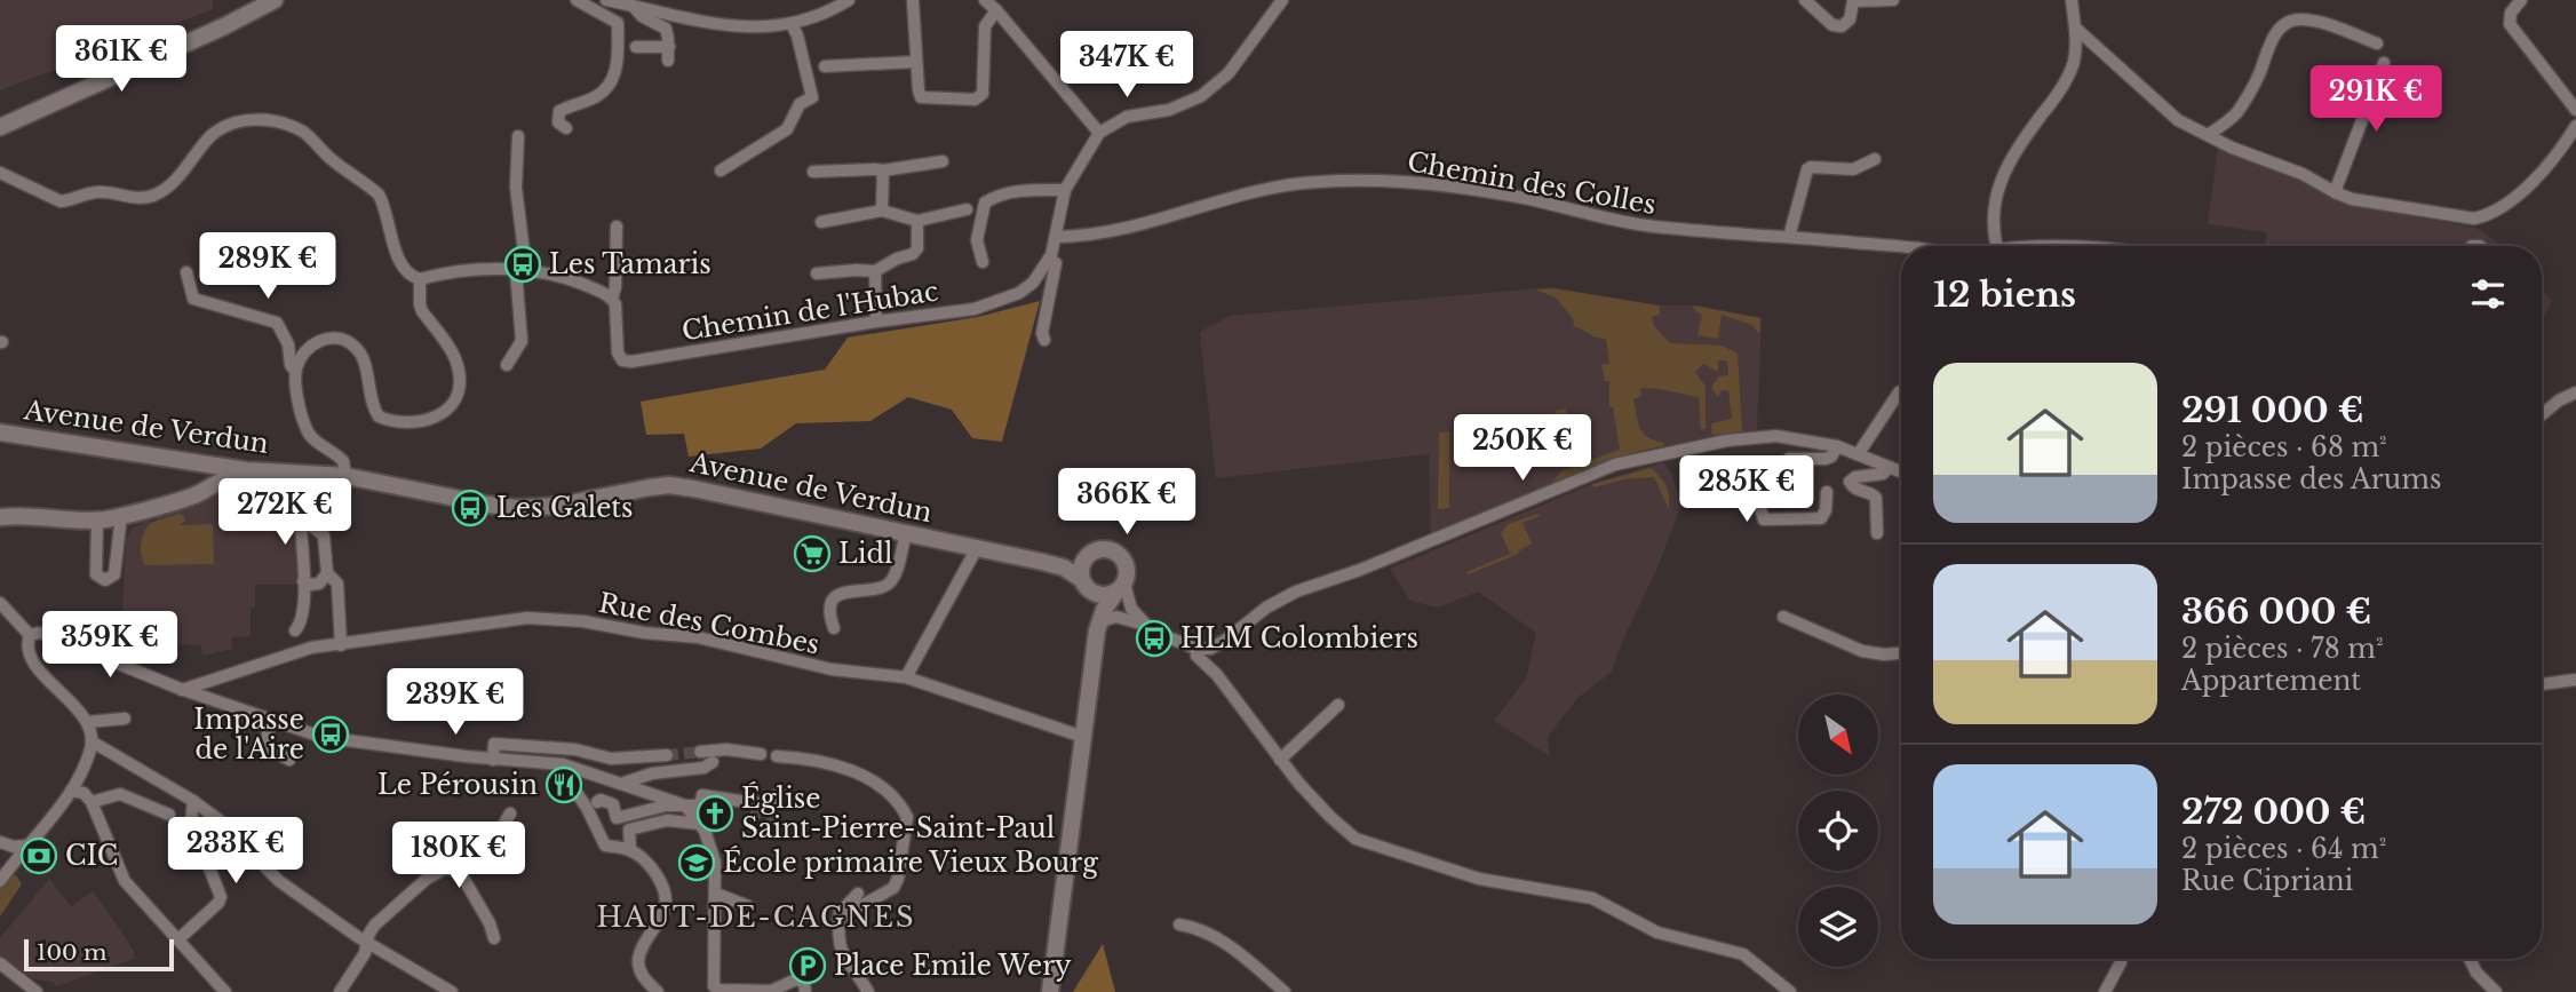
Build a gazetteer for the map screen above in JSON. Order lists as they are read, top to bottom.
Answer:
{
  "streets": {
    "main road": ["Avenue de Verdun"],
    "street": ["Chemin des Colles", "Chemin de l'Hubac", "Rue des Combes"]
  },
  "districts": ["HAUT-DE-CAGNES"],
  "places": {
    "bus stop": [
      "Les Tamaris",
      "Les Galets",
      "HLM Colombiers",
      "Impasse de l'Aire"
    ],
    "supermarket": ["Lidl"],
    "restaurant": ["Le Pérousin"],
    "church": ["Église Saint-Pierre-Saint-Paul"],
    "bank": ["CIC"],
    "school or university": ["École primaire Vieux Bourg"],
    "parking": ["Place Emile Wery"]
  },
  "scale_bar": "100 m",
  "north": "bottom right",
  "page": {
    "price": [
      "361K €",
      "347K €",
      "291K €",
      "289K €",
      "250K €",
      "285K €",
      "366K €",
      "272K €",
      "359K €",
      "239K €",
      "233K €",
      "180K €"
    ],
    "heading": "12 biens",
    "list": [
      {
        "name": "291 000 €",
        "note": "2 pièces · 68 m² · Impasse des Arums"
      },
      {
        "name": "366 000 €",
        "note": "2 pièces · 78 m² · Appartement"
      },
      {
        "name": "272 000 €",
        "note": "2 pièces · 64 m² · Rue Cipriani"
      }
    ],
    "scale": "100 m"
  }
}
